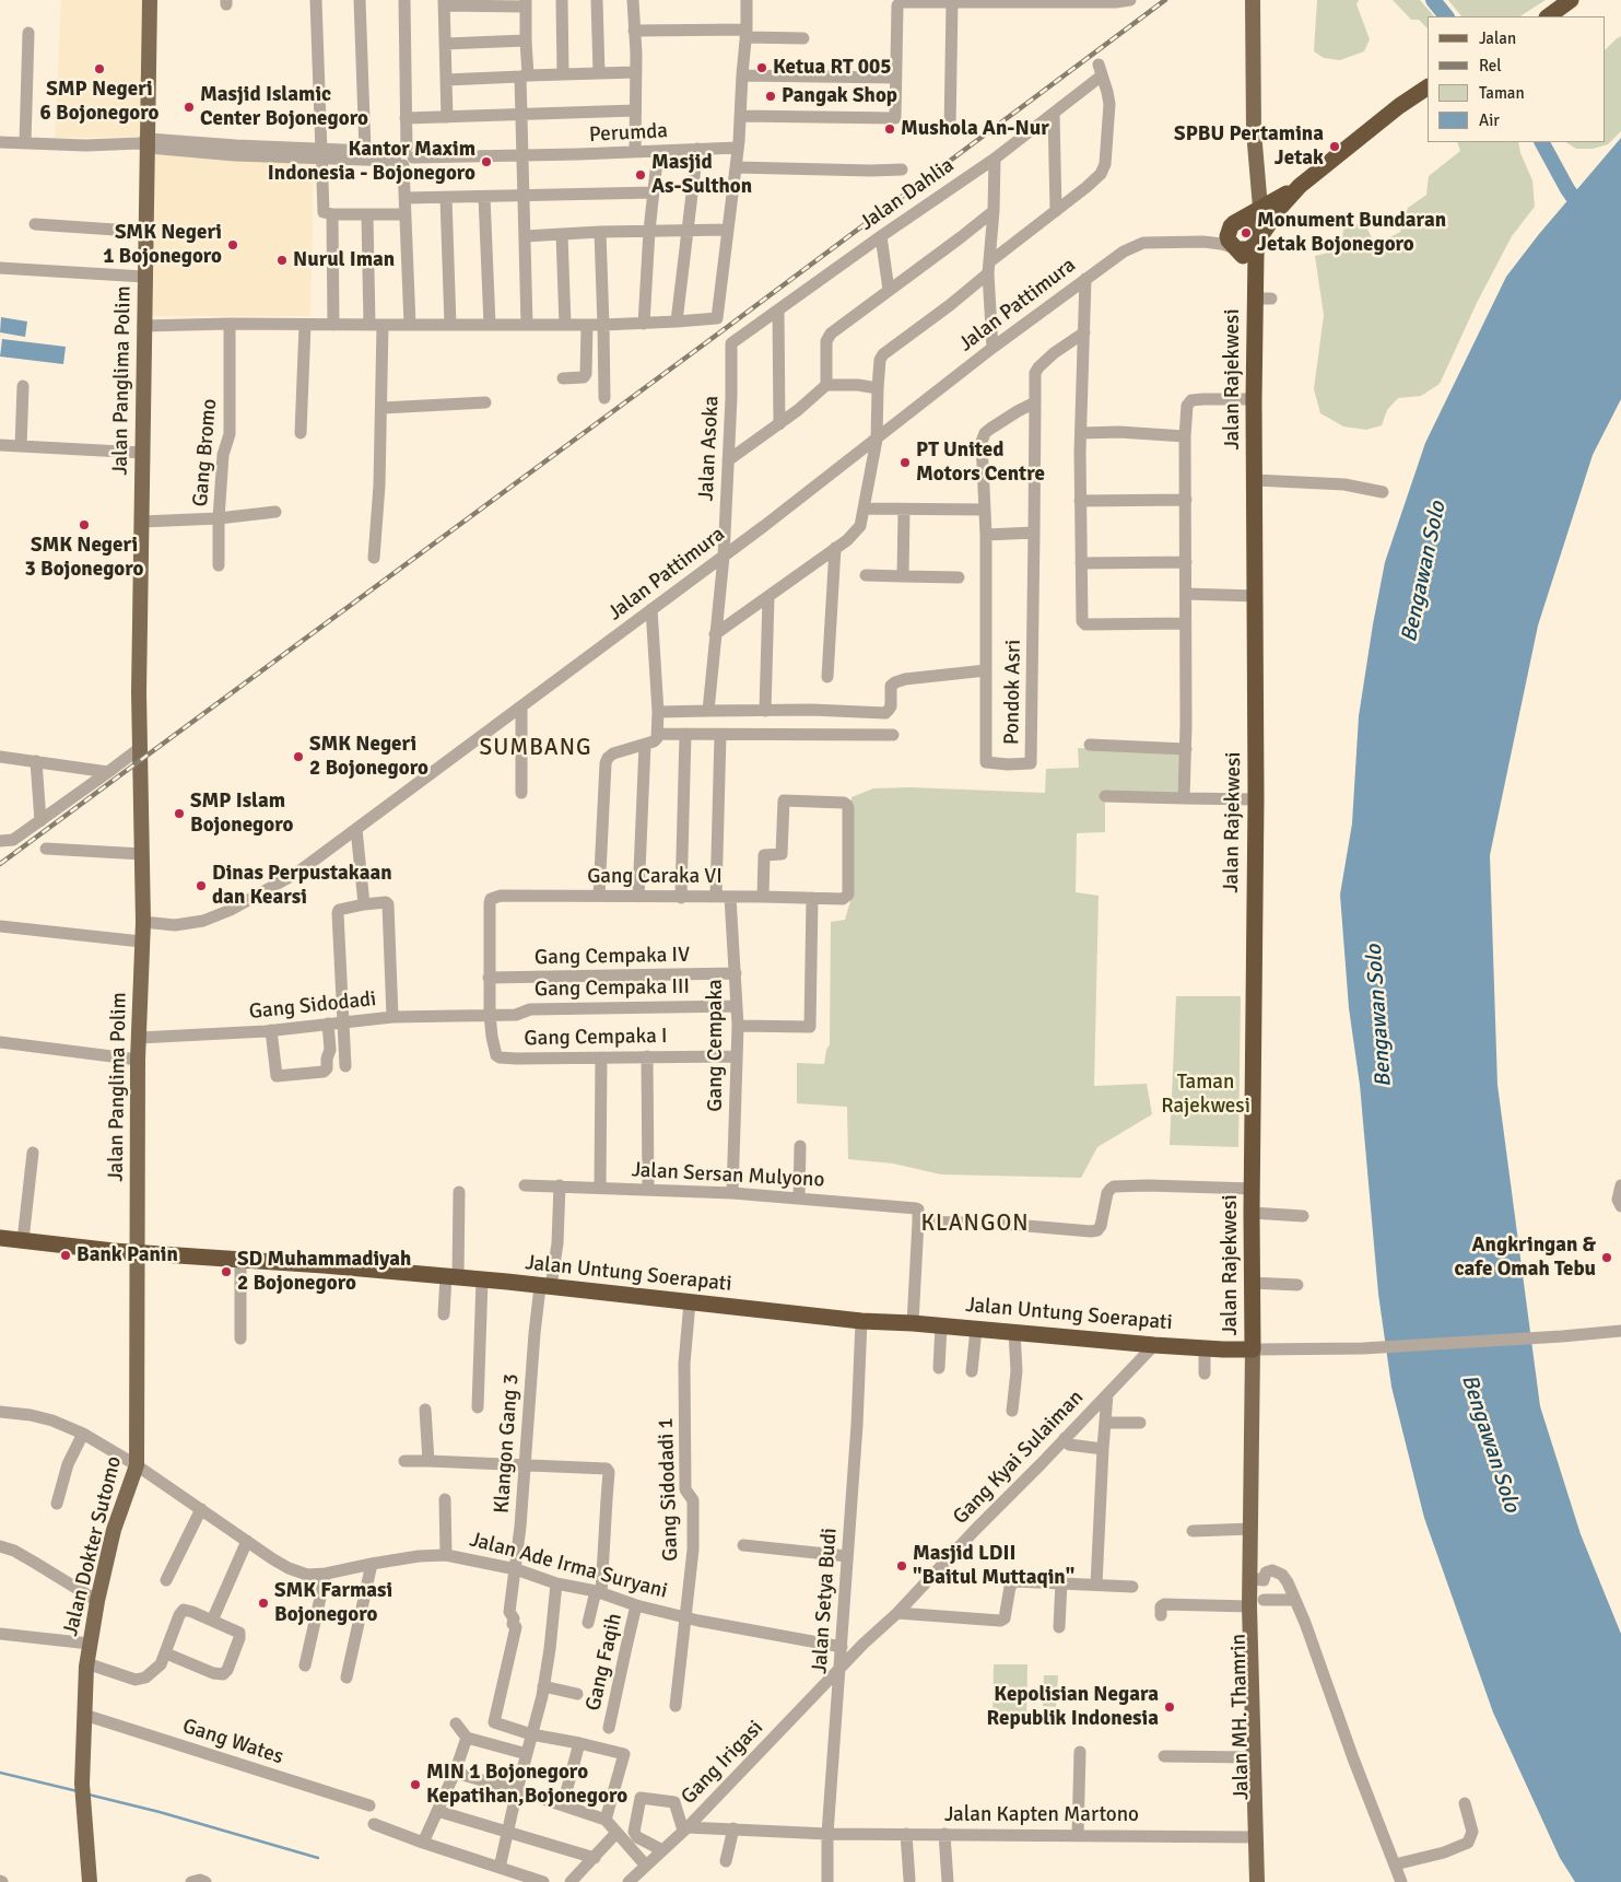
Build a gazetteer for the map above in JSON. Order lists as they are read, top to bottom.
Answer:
{
  "streets": {
    "highway": ["Jalan Rajekwesi", "Jalan Untung Soerapati"],
    "main road": ["Jalan Panglima Polim", "Jalan Dokter Sutomo", "Jalan MH. Thamrin"],
    "street": [
      "Perumda",
      "Jalan Dahlia",
      "Jalan Pattimura",
      "Jalan Asoka",
      "Gang Bromo",
      "Pondok Asri",
      "Gang Caraka VI",
      "Gang Cempaka IV",
      "Gang Cempaka III",
      "Gang Sidodadi",
      "Gang Cempaka I",
      "Gang Cempaka",
      "Jalan Sersan Mulyono",
      "Klangon Gang 3",
      "Gang Kyai Sulaiman",
      "Gang Sidodadi 1",
      "Jalan Ade Irma Suryani",
      "Jalan Setya Budi",
      "Gang Faqih",
      "Gang Wates",
      "Gang Irigasi",
      "Jalan Kapten Martono"
    ]
  },
  "crossings": [
    ["Jalan Dahlia", "Jalan Asoka"],
    ["Jalan Pattimura", "Jalan Panglima Polim"],
    ["Jalan Pattimura", "Jalan Asoka"],
    ["Jalan Rajekwesi", "Jalan Untung Soerapati"],
    ["Jalan Rajekwesi", "Jalan MH. Thamrin"],
    ["Jalan Panglima Polim", "Gang Sidodadi"],
    ["Jalan Panglima Polim", "Jalan Untung Soerapati"],
    ["Jalan Panglima Polim", "Jalan Dokter Sutomo"],
    ["Jalan Asoka", "Pondok Asri"],
    ["Gang Caraka VI", "Gang Cempaka IV"],
    ["Gang Caraka VI", "Gang Cempaka III"],
    ["Gang Caraka VI", "Gang Sidodadi"],
    ["Gang Caraka VI", "Gang Cempaka I"],
    ["Gang Caraka VI", "Gang Cempaka"],
    ["Gang Cempaka IV", "Gang Cempaka"],
    ["Gang Cempaka III", "Gang Sidodadi"],
    ["Gang Cempaka III", "Gang Cempaka I"],
    ["Gang Cempaka III", "Gang Cempaka"],
    ["Gang Sidodadi", "Gang Cempaka I"],
    ["Gang Cempaka I", "Gang Cempaka"],
    ["Gang Cempaka", "Jalan Sersan Mulyono"],
    ["Jalan Sersan Mulyono", "Klangon Gang 3"],
    ["Jalan Untung Soerapati", "Klangon Gang 3"],
    ["Jalan Untung Soerapati", "Gang Kyai Sulaiman"],
    ["Jalan Untung Soerapati", "Gang Sidodadi 1"],
    ["Jalan Untung Soerapati", "Jalan Dokter Sutomo"],
    ["Jalan Untung Soerapati", "Jalan Setya Budi"],
    ["Jalan Untung Soerapati", "Jalan MH. Thamrin"],
    ["Klangon Gang 3", "Jalan Ade Irma Suryani"],
    ["Gang Kyai Sulaiman", "Jalan Setya Budi"],
    ["Gang Kyai Sulaiman", "Gang Irigasi"],
    ["Gang Sidodadi 1", "Jalan Ade Irma Suryani"],
    ["Jalan Dokter Sutomo", "Jalan Ade Irma Suryani"],
    ["Jalan Dokter Sutomo", "Gang Wates"],
    ["Jalan Ade Irma Suryani", "Jalan Setya Budi"],
    ["Jalan Ade Irma Suryani", "Gang Faqih"],
    ["Jalan Setya Budi", "Gang Irigasi"],
    ["Jalan Setya Budi", "Jalan Kapten Martono"],
    ["Jalan MH. Thamrin", "Jalan Kapten Martono"],
    ["Gang Irigasi", "Jalan Kapten Martono"]
  ],
  "districts": ["SUMBANG", "KLANGON"],
  "water": ["Bengawan Solo"],
  "parks": ["Taman Rajekwesi"],
  "places": [
    "Ketua RT 005",
    "SMP Negeri 6 Bojonegoro",
    "Pangak Shop",
    "Masjid Islamic Center Bojonegoro",
    "Mushola An-Nur",
    "SPBU Pertamina Jetak",
    "Kantor Maxim Indonesia - Bojonegoro",
    "Masjid As-Sulthon",
    "Monument Bundaran Jetak Bojonegoro",
    "SMK Negeri 1 Bojonegoro",
    "Nurul Iman",
    "PT United Motors Centre",
    "SMK Negeri 3 Bojonegoro",
    "SMK Negeri 2 Bojonegoro",
    "SMP Islam Bojonegoro",
    "Dinas Perpustakaan dan Kearsi",
    "Bank Panin",
    "Angkringan & cafe Omah Tebu",
    "SD Muhammadiyah 2 Bojonegoro",
    "Masjid LDII \"Baitul Muttaqin\"",
    "SMK Farmasi Bojonegoro",
    "Kepolisian Negara Republik Indonesia",
    "MIN 1 Bojonegoro Kepatihan,Bojonegoro"
  ],
  "legend": [
    "Jalan",
    "Rel",
    "Taman",
    "Air"
  ]
}
